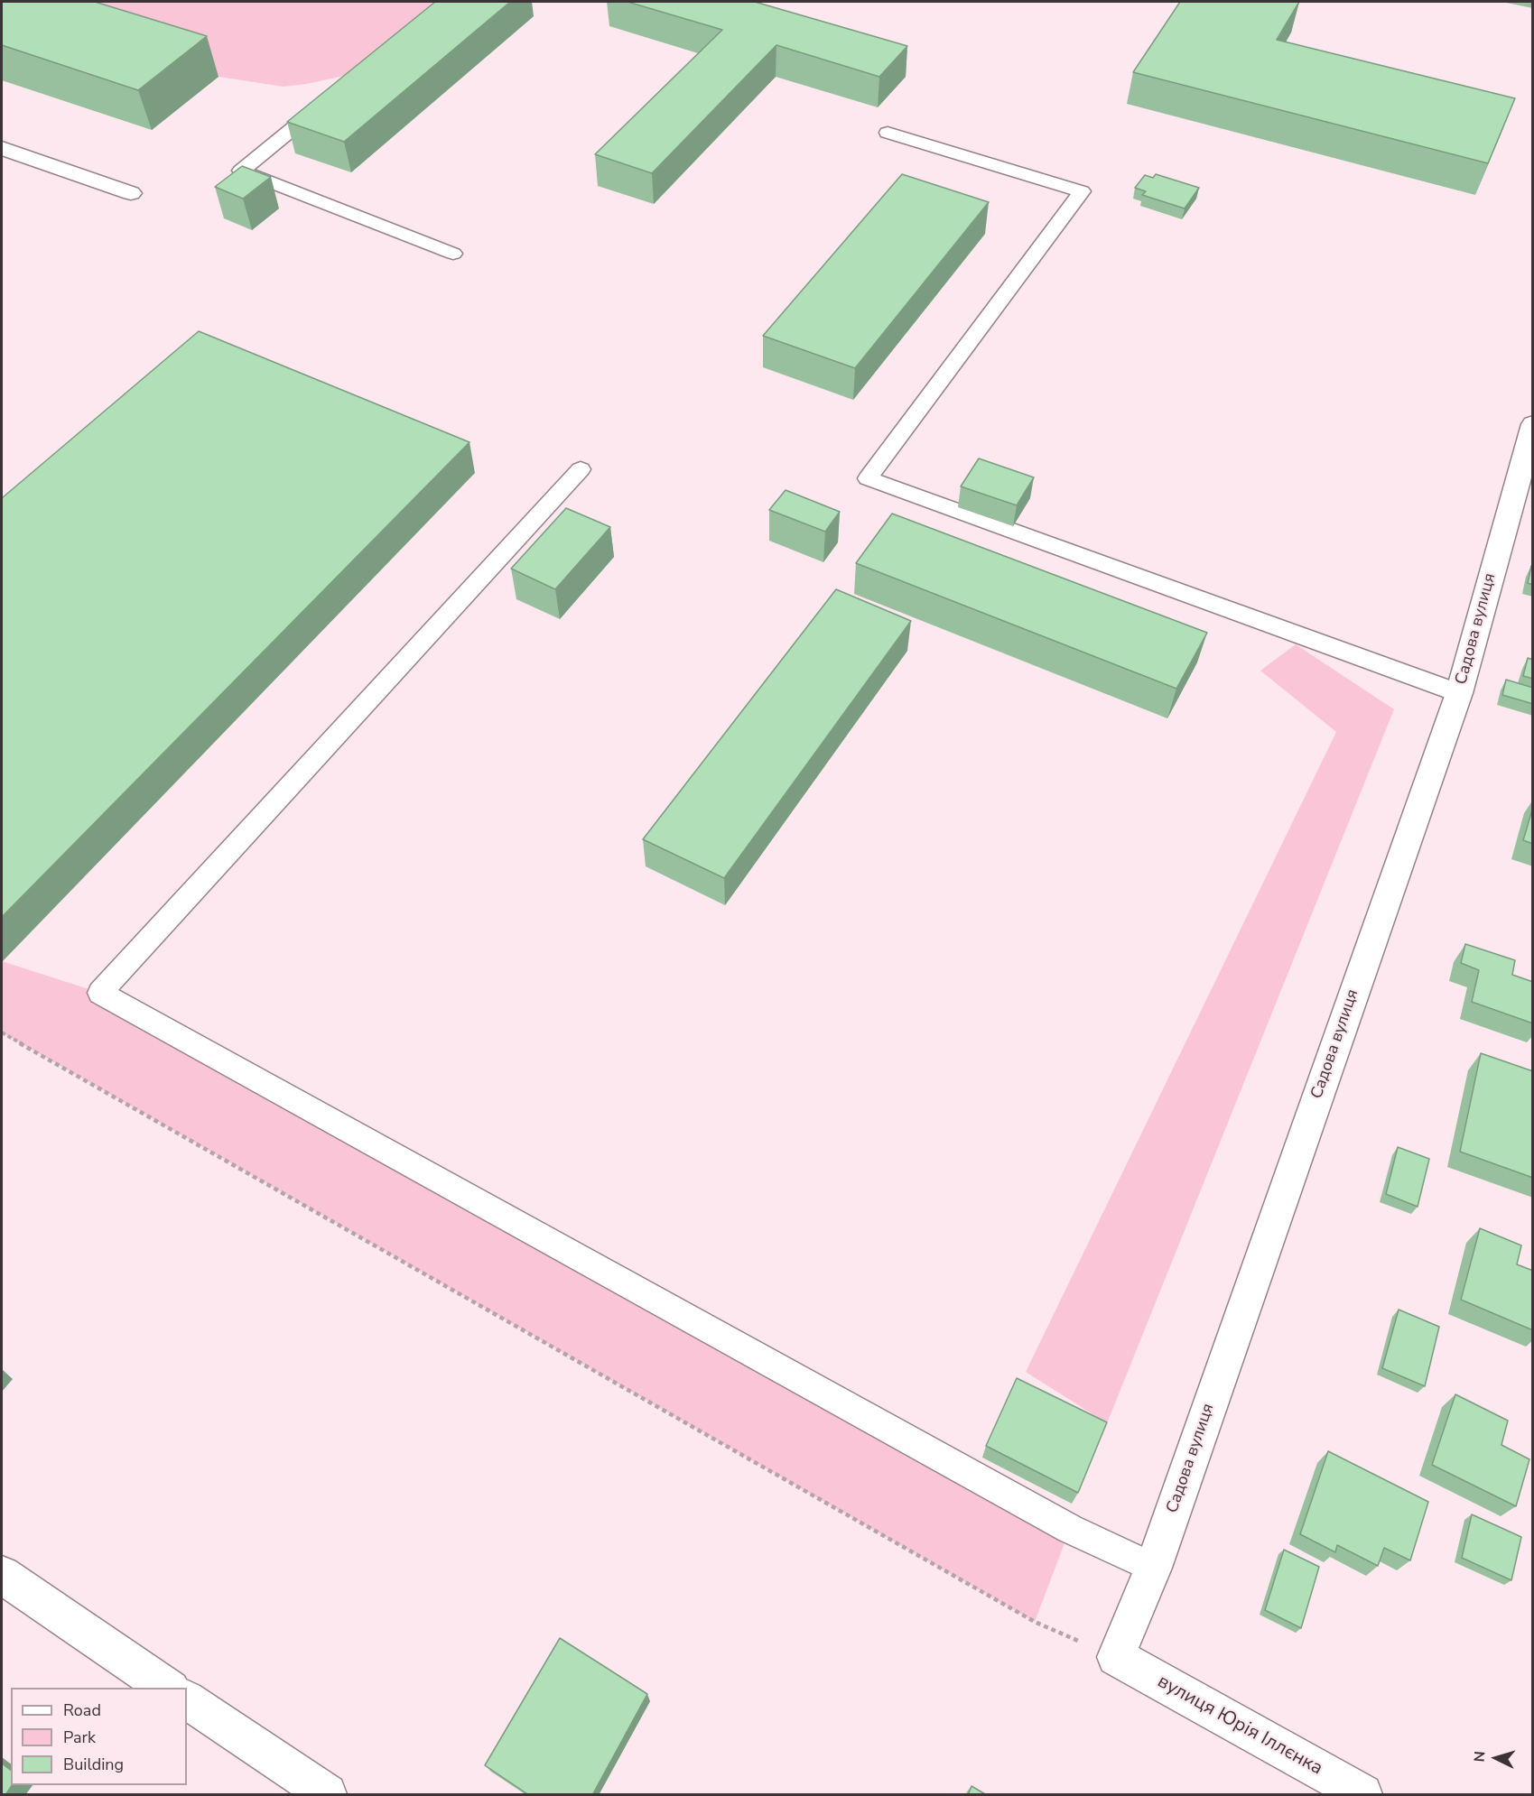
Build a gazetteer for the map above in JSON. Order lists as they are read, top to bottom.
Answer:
{
  "streets": {
    "street": ["Садова вулиця", "вулиця Юрія Іллєнка"]
  },
  "crossings": [
    ["Садова вулиця", "вулиця Юрія Іллєнка"]
  ],
  "legend": ["Road", "Park", "Building"],
  "north": "left"
}
